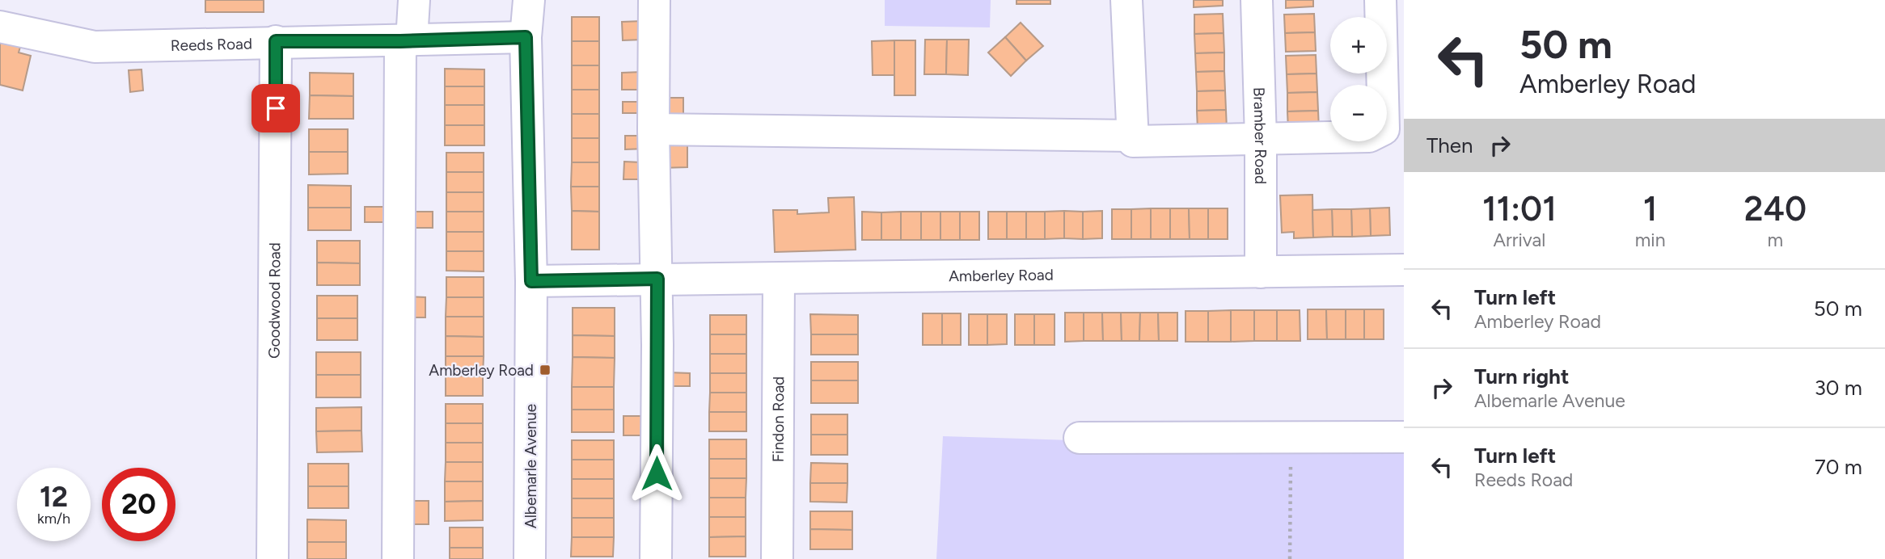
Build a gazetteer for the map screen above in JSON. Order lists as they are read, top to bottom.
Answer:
{
  "streets": {
    "street": [
      "Reeds Road",
      "Bramber Road",
      "Amberley Road",
      "Goodwood Road",
      "Findon Road",
      "Albemarle Avenue"
    ]
  },
  "crossings": [
    ["Reeds Road", "Goodwood Road"],
    ["Reeds Road", "Albemarle Avenue"],
    ["Bramber Road", "Amberley Road"],
    ["Amberley Road", "Findon Road"],
    ["Amberley Road", "Albemarle Avenue"]
  ],
  "places": {
    "transit": ["Amberley Road"]
  },
  "page": {
    "turn": ["50 m", "Amberley Road"],
    "map_buttons": ["+", "−"],
    "then": "Then",
    "eta": [
      "11:01",
      "Arrival",
      "1",
      "min",
      "240",
      "m"
    ],
    "list": [
      {
        "name": "Turn left",
        "note": "Amberley Road",
        "value": "50 m"
      },
      {
        "name": "Turn right",
        "note": "Albemarle Avenue",
        "value": "30 m"
      },
      {
        "name": "Turn left",
        "note": "Reeds Road",
        "value": "70 m"
      }
    ],
    "speed": "12 km/h",
    "limit": "20"
  }
}
